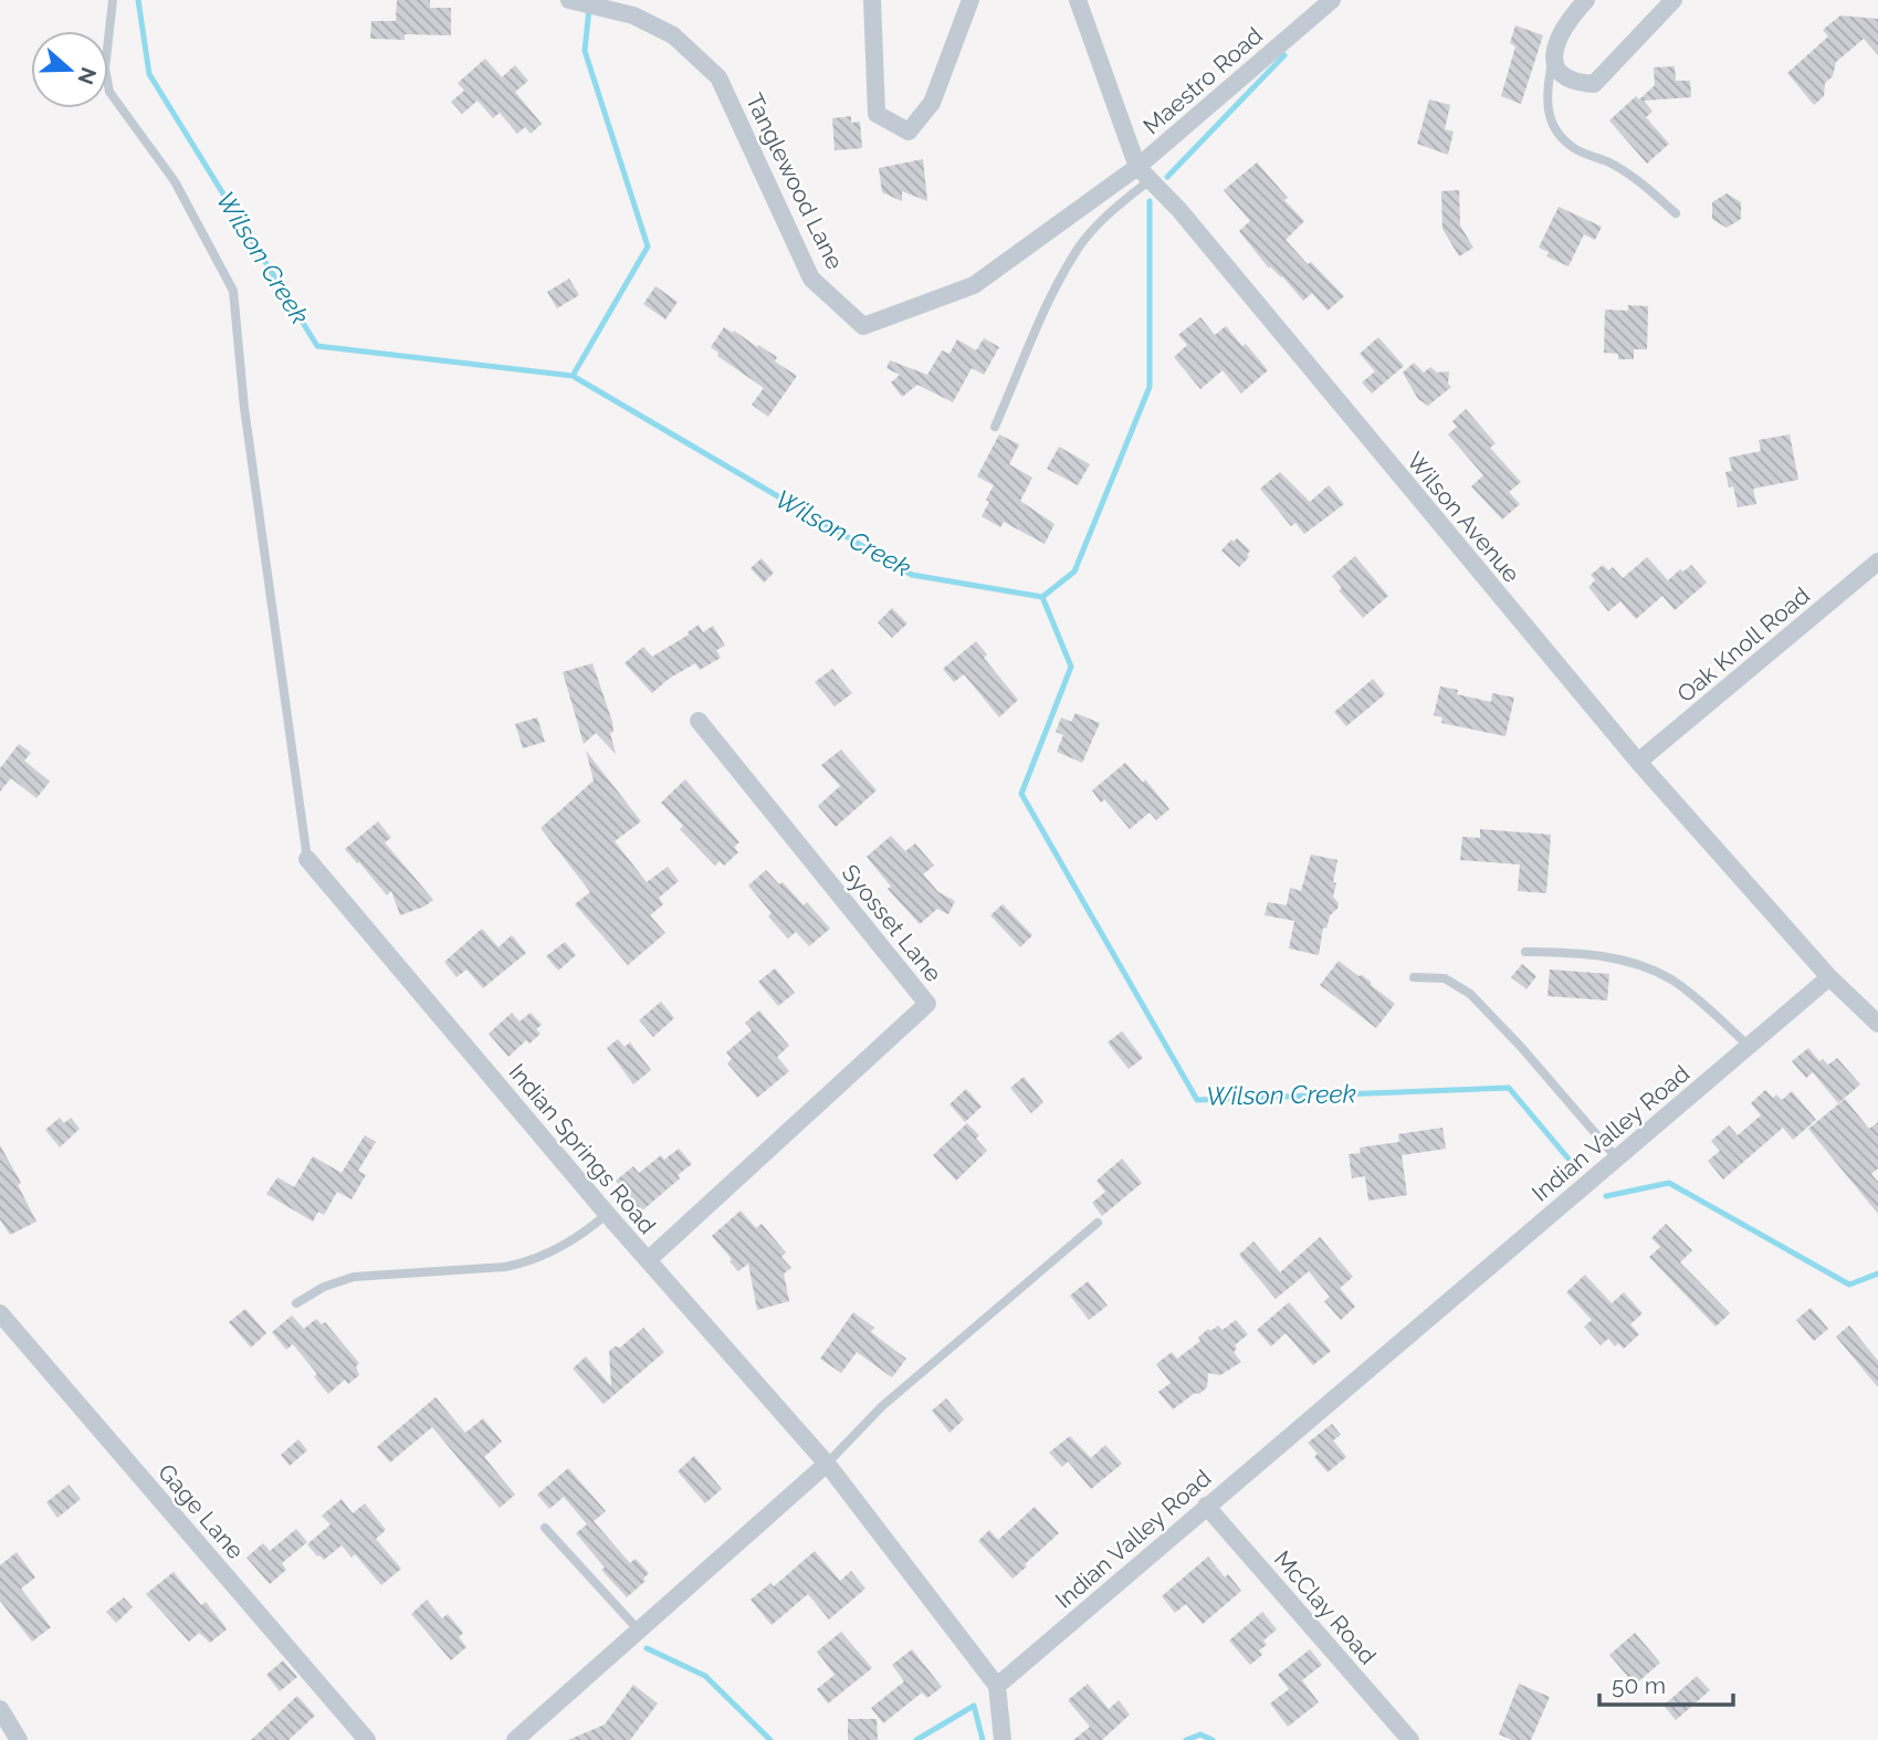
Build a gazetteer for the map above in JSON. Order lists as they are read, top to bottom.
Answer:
{
  "streets": {
    "street": [
      "Maestro Road",
      "Tanglewood Lane",
      "Wilson Avenue",
      "Oak Knoll Road",
      "Syosset Lane",
      "Indian Valley Road",
      "Indian Springs Road",
      "Gage Lane",
      "McClay Road"
    ]
  },
  "crossings": [
    ["Maestro Road", "Tanglewood Lane"],
    ["Maestro Road", "Wilson Avenue"],
    ["Tanglewood Lane", "Wilson Avenue"],
    ["Wilson Avenue", "Oak Knoll Road"],
    ["Wilson Avenue", "Indian Valley Road"],
    ["Syosset Lane", "Indian Springs Road"],
    ["Indian Valley Road", "McClay Road"]
  ],
  "water": ["Wilson Creek"],
  "scale_bar": "50 m",
  "north": "right"
}
